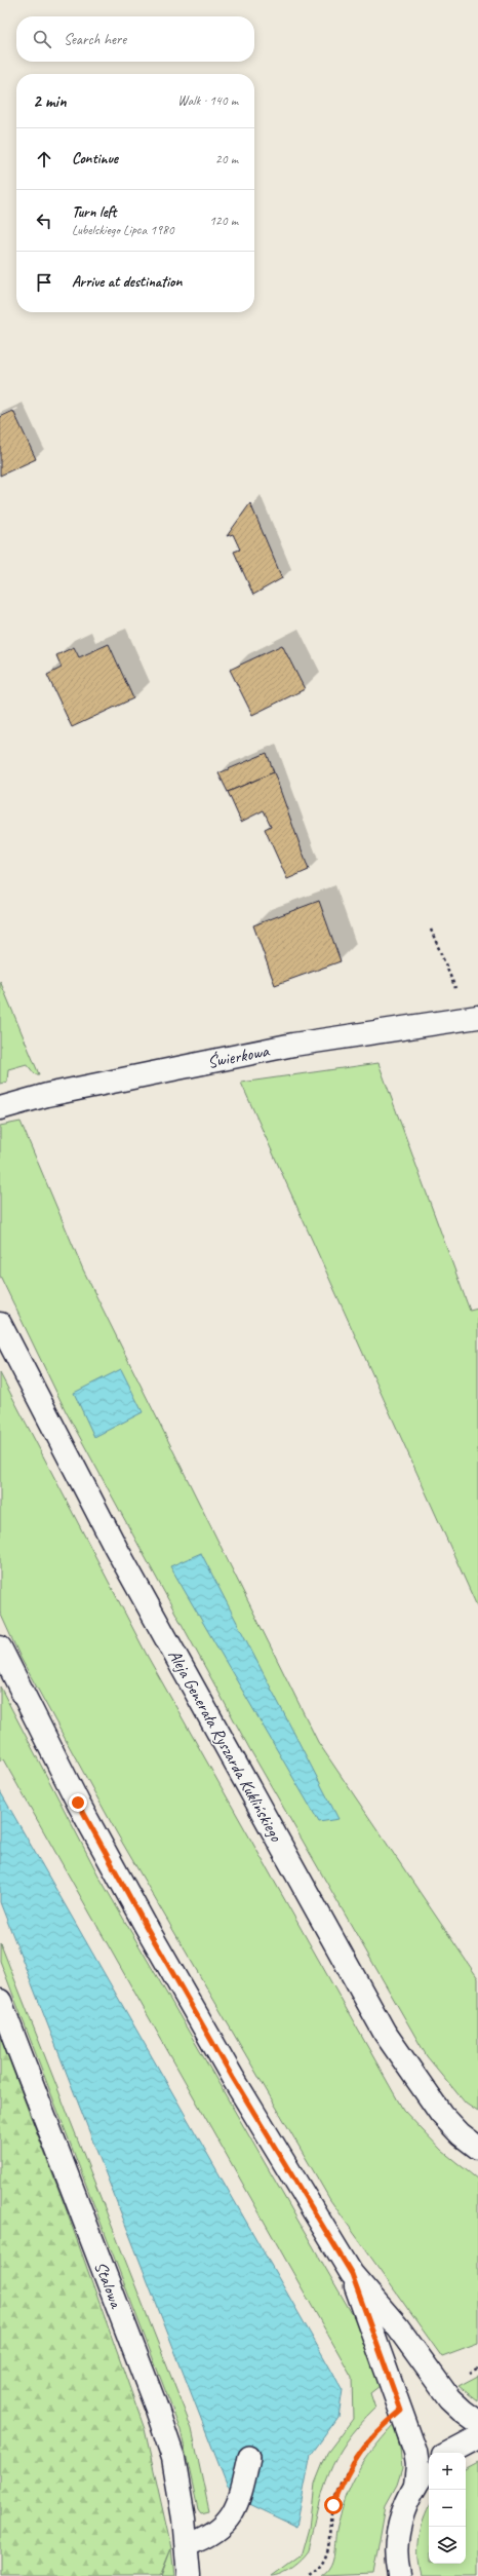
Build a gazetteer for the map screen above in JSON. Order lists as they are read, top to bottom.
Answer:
{
  "streets": {
    "street": ["Świerkowa", "Aleja Generała Ryszarda Kuklińskiego", "Stalowa"]
  },
  "page": {
    "search": "Search here",
    "heading": ["2 min", "Walk · 140 m"],
    "list": [
      ["Continue", "20 m"],
      ["Turn left", "Lubelskiego Lipca 1980", "120 m"],
      "Arrive at destination"
    ],
    "map_buttons": ["+", "−"]
  }
}
